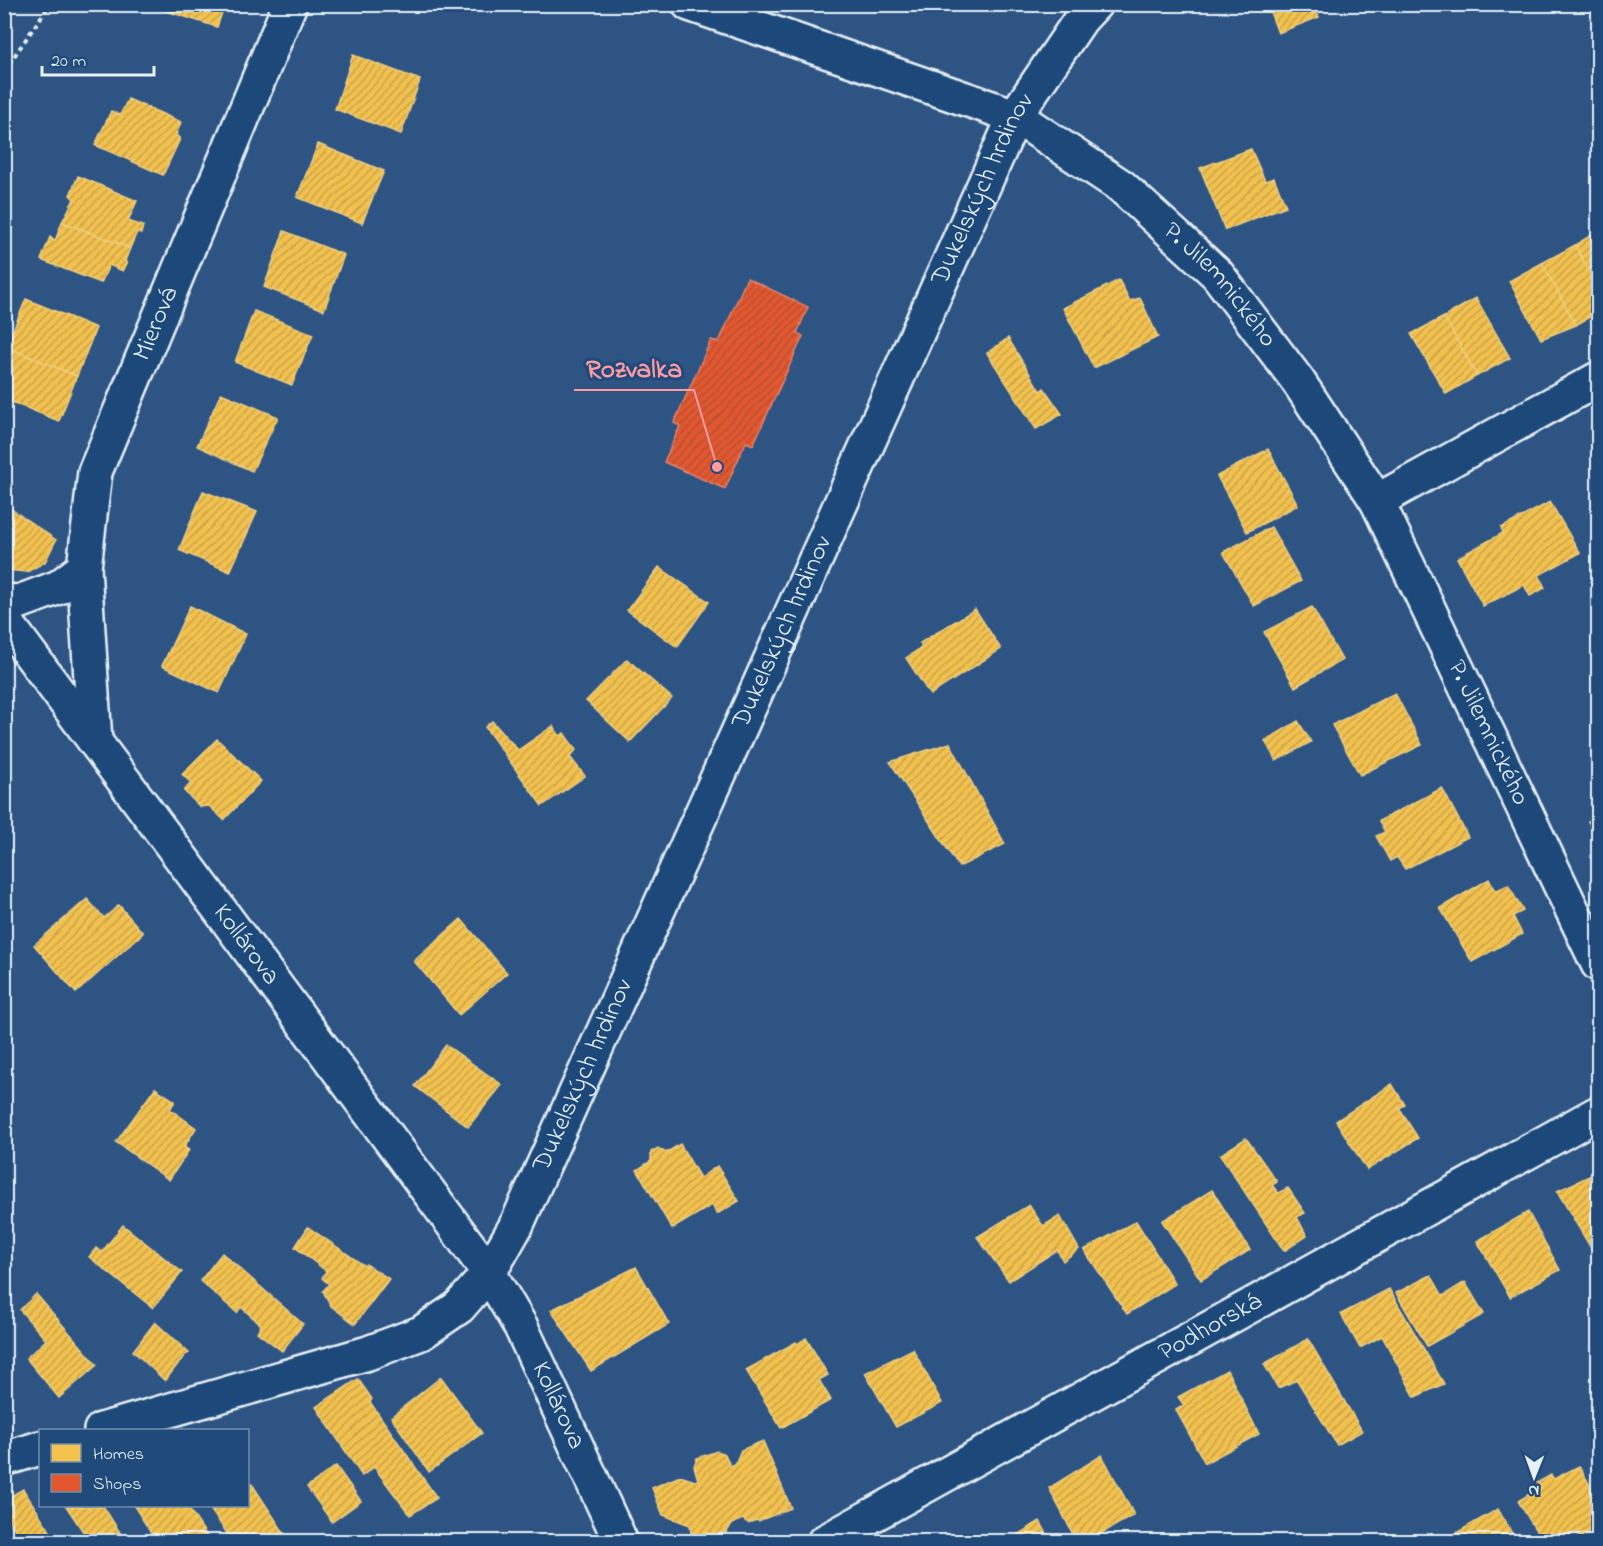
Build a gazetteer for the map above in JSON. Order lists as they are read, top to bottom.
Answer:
{
  "streets": {
    "street": [
      "Dukelských hrdinov",
      "P. Jilemnického",
      "Mierová",
      "Kollárova",
      "Podhorská"
    ]
  },
  "crossings": [
    ["Dukelských hrdinov", "P. Jilemnického"],
    ["Dukelských hrdinov", "Kollárova"],
    ["Mierová", "Kollárova"]
  ],
  "places": ["Rozvalka"],
  "legend": ["Homes", "Shops"],
  "scale_bar": "20 m",
  "north": "bottom"
}
